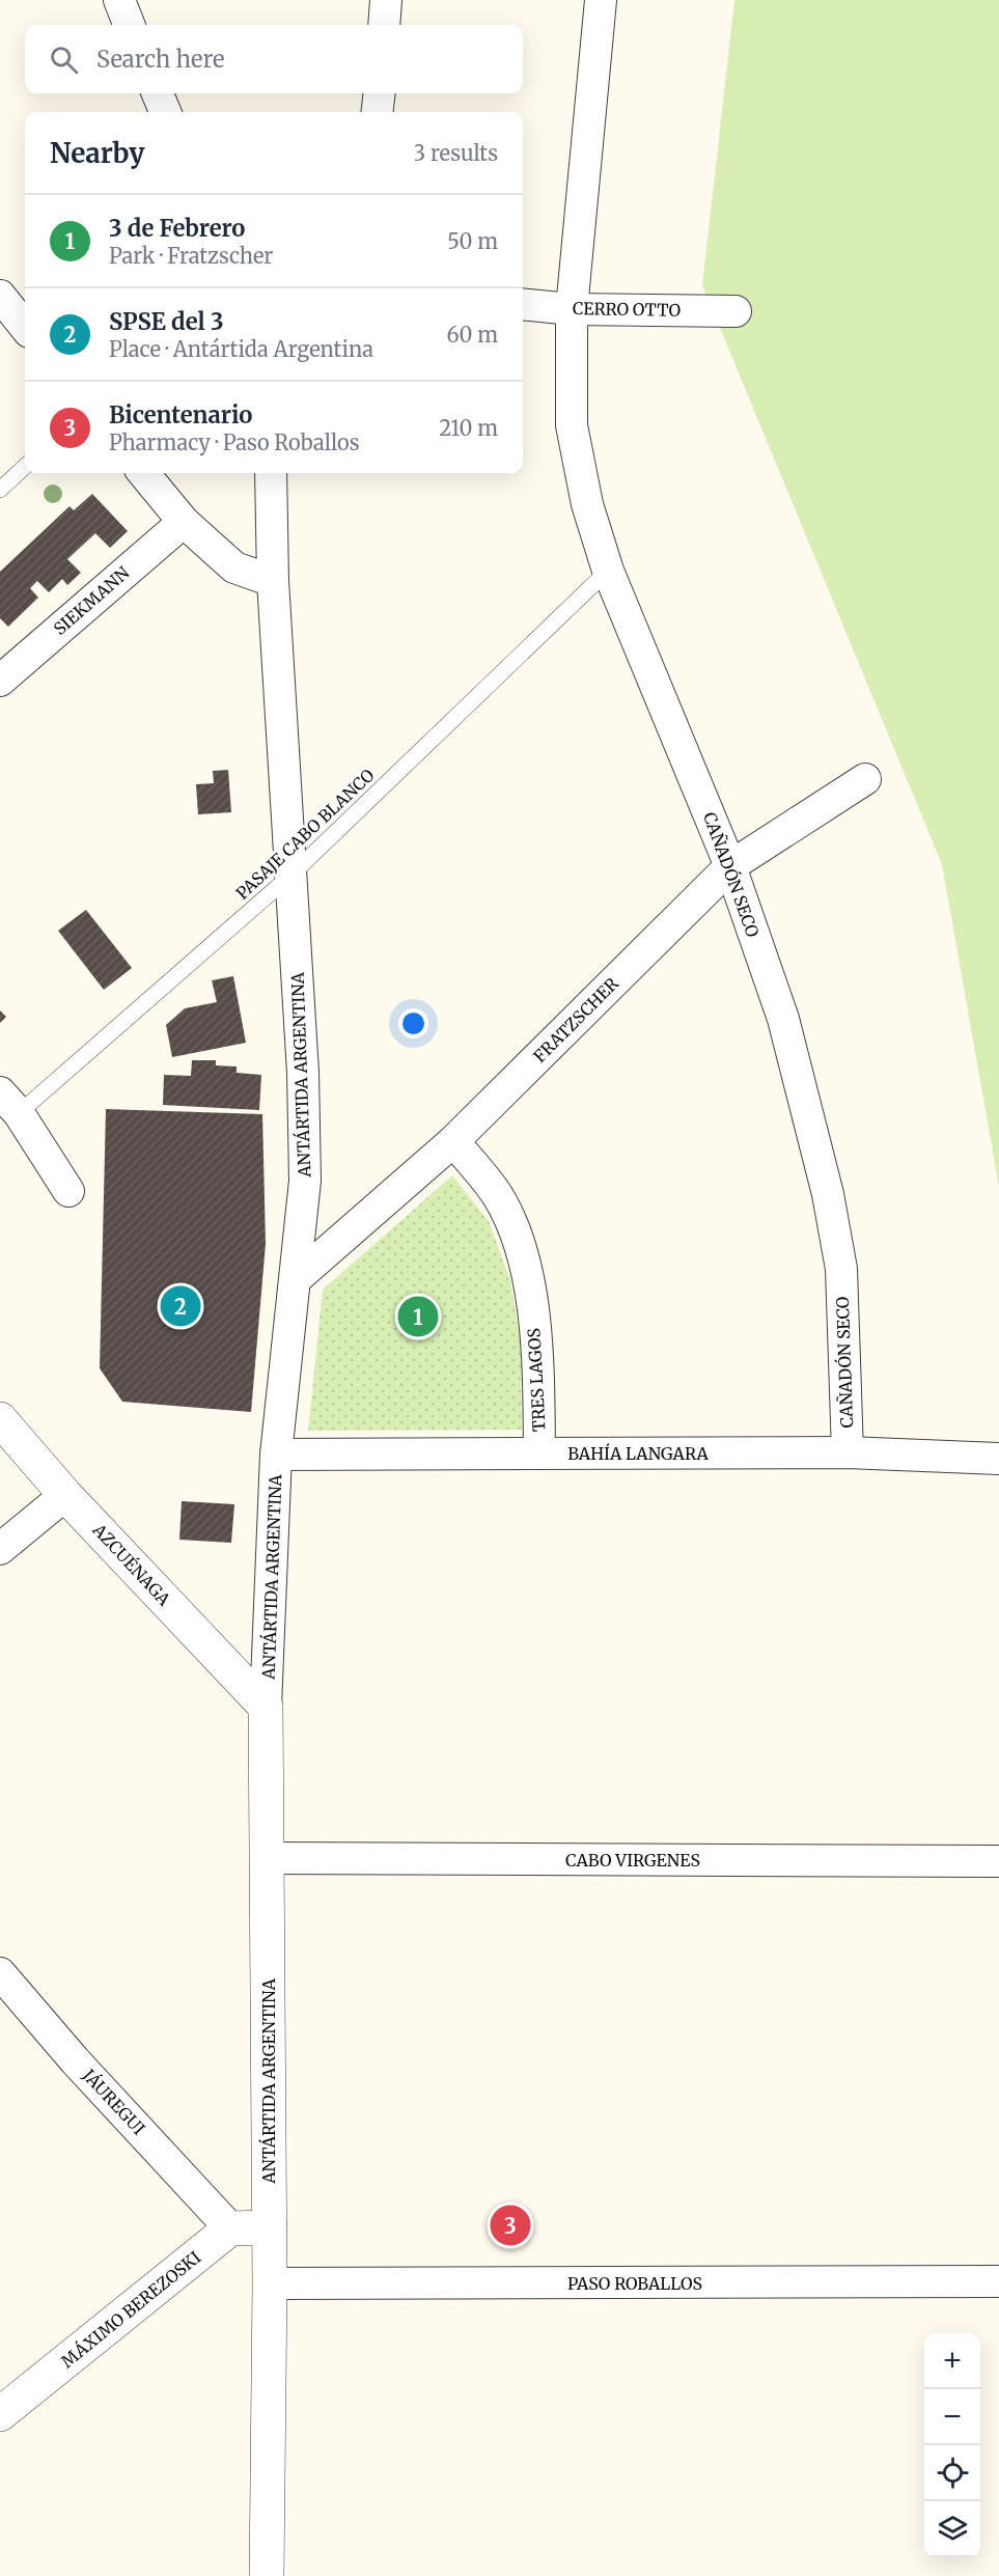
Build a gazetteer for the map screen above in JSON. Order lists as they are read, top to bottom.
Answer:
{
  "streets": {
    "street": [
      "CERRO OTTO",
      "SIEKMANN",
      "CAÑADÓN SECO",
      "FRATZSCHER",
      "ANTÁRTIDA ARGENTINA",
      "TRES LAGOS",
      "BAHÍA LANGARA",
      "AZCUÉNAGA",
      "CABO VIRGENES",
      "JÁUREGUI",
      "PASO ROBALLOS",
      "MÁXIMO BEREZOSKI"
    ],
    "lane": ["PASAJE CABO BLANCO"]
  },
  "crossings": [
    ["CERRO OTTO", "CAÑADÓN SECO"],
    ["PASAJE CABO BLANCO", "CAÑADÓN SECO"],
    ["PASAJE CABO BLANCO", "ANTÁRTIDA ARGENTINA"],
    ["CAÑADÓN SECO", "FRATZSCHER"],
    ["CAÑADÓN SECO", "BAHÍA LANGARA"],
    ["FRATZSCHER", "ANTÁRTIDA ARGENTINA"],
    ["FRATZSCHER", "TRES LAGOS"],
    ["ANTÁRTIDA ARGENTINA", "BAHÍA LANGARA"],
    ["ANTÁRTIDA ARGENTINA", "AZCUÉNAGA"],
    ["ANTÁRTIDA ARGENTINA", "CABO VIRGENES"],
    ["ANTÁRTIDA ARGENTINA", "PASO ROBALLOS"],
    ["TRES LAGOS", "BAHÍA LANGARA"],
    ["JÁUREGUI", "MÁXIMO BEREZOSKI"]
  ],
  "page": {
    "search": "Search here",
    "heading": ["Nearby", "3 results"],
    "list": [
      {
        "mark": "1",
        "name": "3 de Febrero",
        "note": "Park · Fratzscher",
        "value": "50 m"
      },
      {
        "mark": "2",
        "name": "SPSE del 3",
        "note": "Place · Antártida Argentina",
        "value": "60 m"
      },
      {
        "mark": "3",
        "name": "Bicentenario",
        "note": "Pharmacy · Paso Roballos",
        "value": "210 m"
      }
    ],
    "pins": ["2", "1", "3"],
    "map_buttons": ["+", "−"]
  }
}
